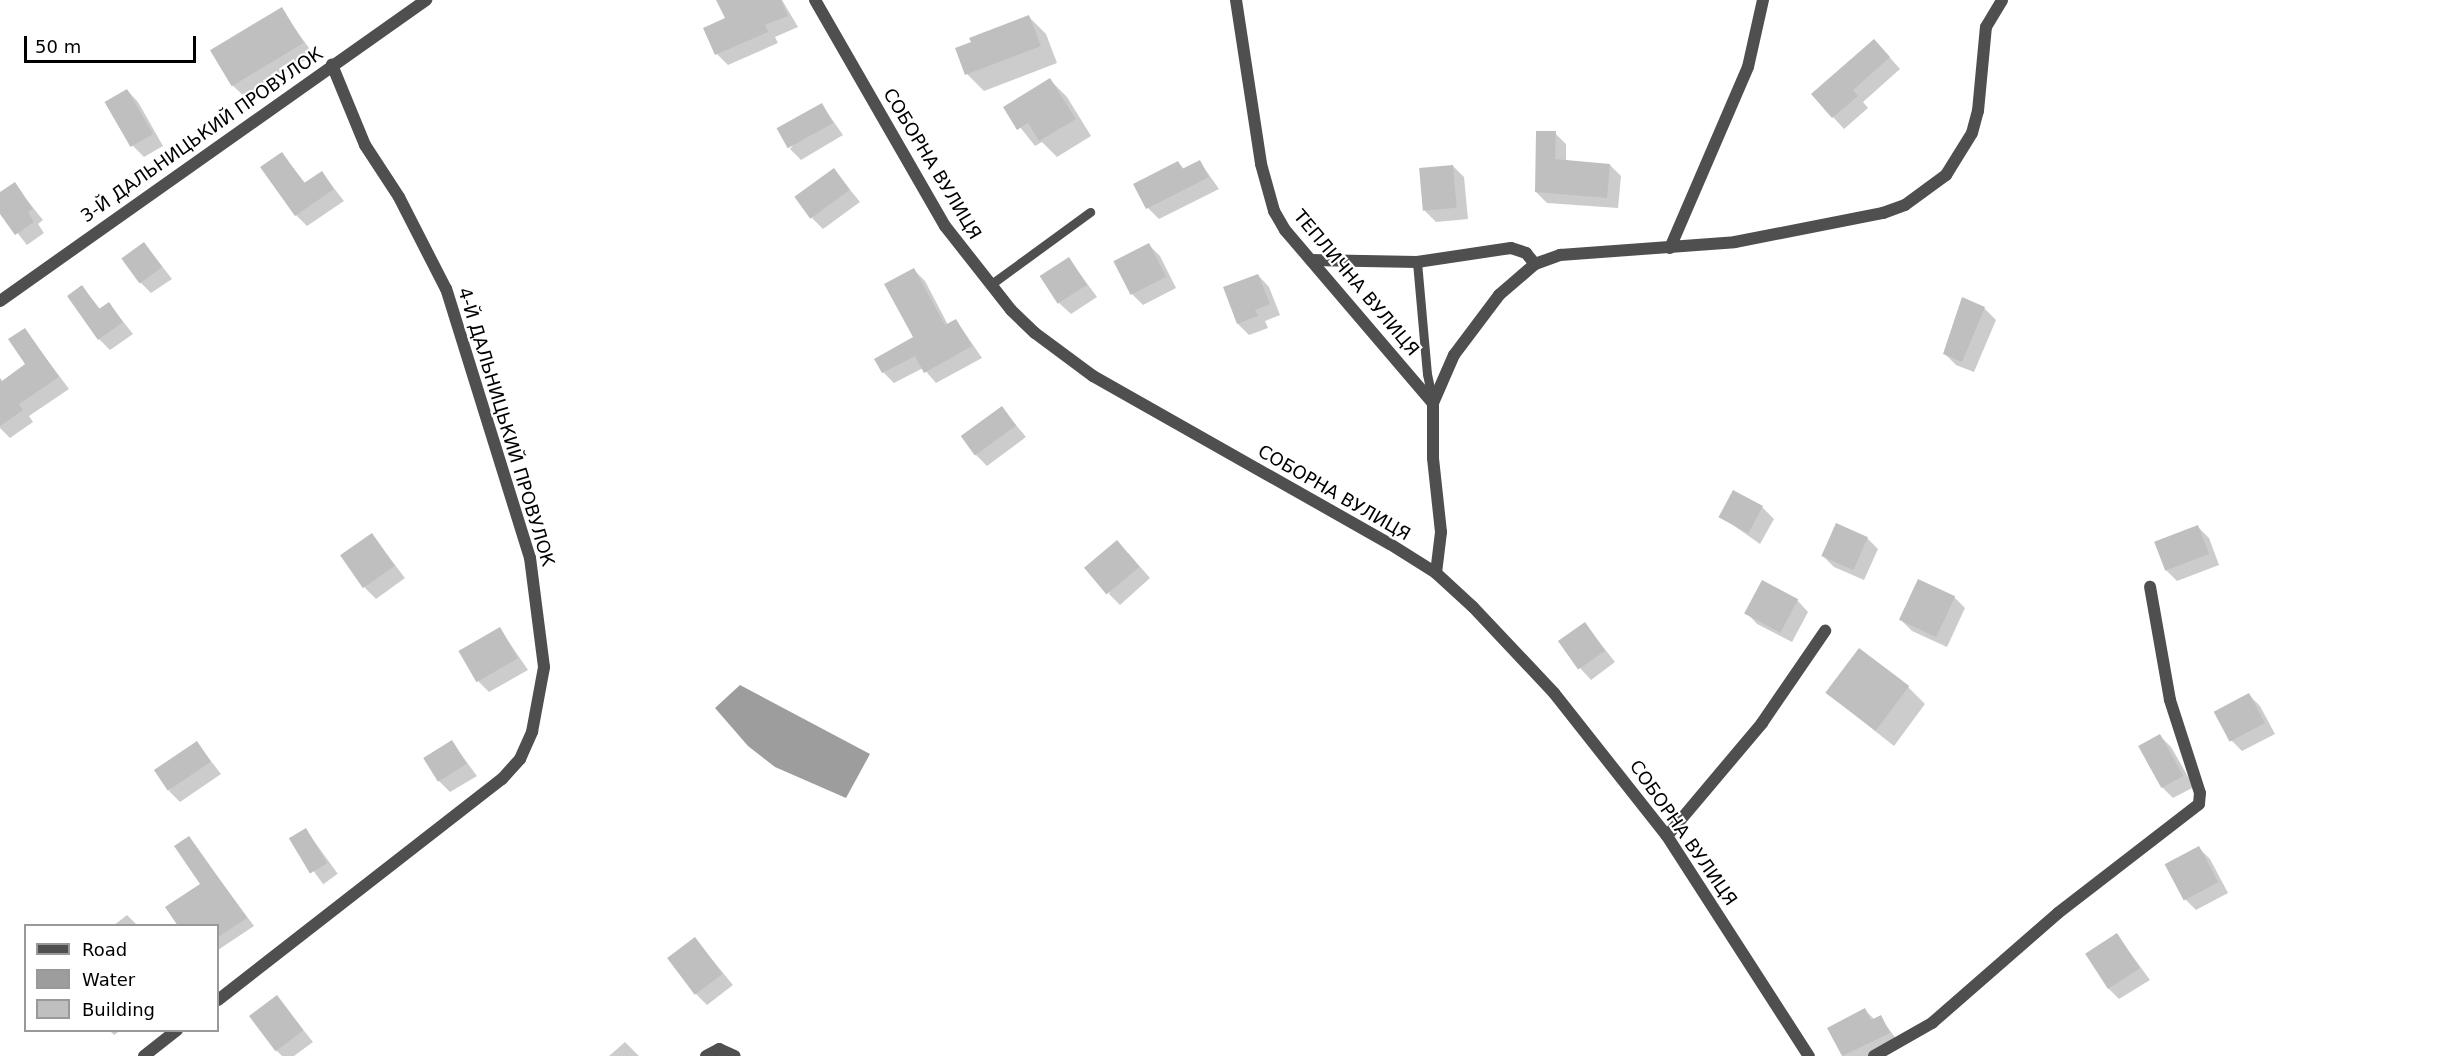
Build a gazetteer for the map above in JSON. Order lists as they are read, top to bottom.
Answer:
{
  "streets": {
    "street": [
      "3-Й ДАЛЬНИЦЬКИЙ ПРОВУЛОК",
      "СОБОРНА ВУЛИЦЯ",
      "ТЕПЛИЧНА ВУЛИЦЯ",
      "4-Й ДАЛЬНИЦЬКИЙ ПРОВУЛОК"
    ]
  },
  "crossings": [
    ["3-Й ДАЛЬНИЦЬКИЙ ПРОВУЛОК", "4-Й ДАЛЬНИЦЬКИЙ ПРОВУЛОК"]
  ],
  "legend": ["Road", "Water", "Building"],
  "scale_bar": "50 m"
}
